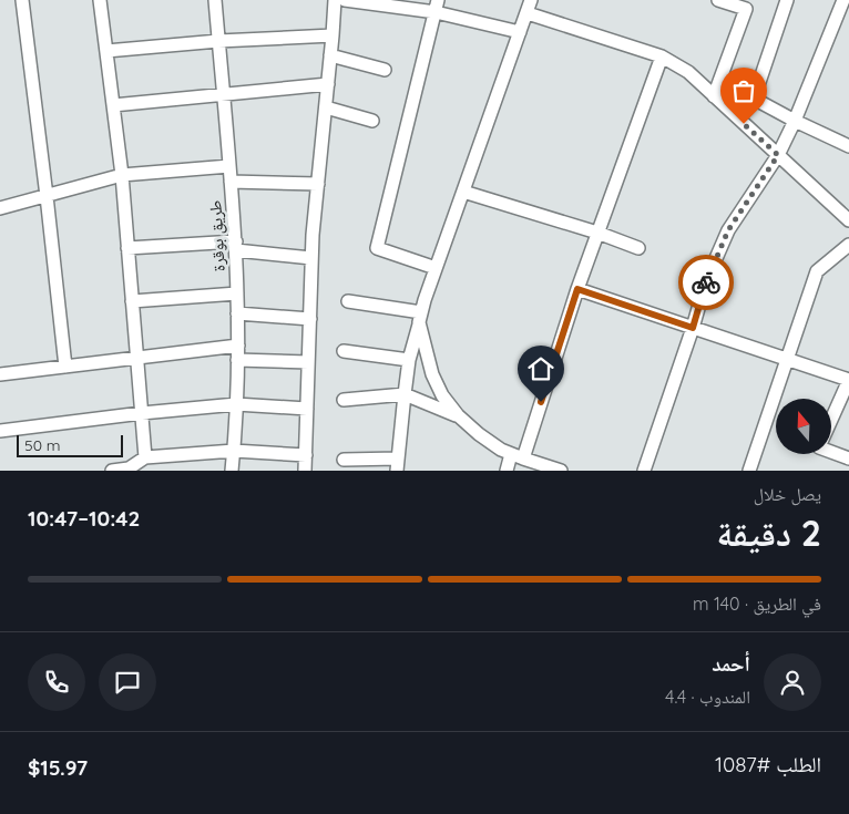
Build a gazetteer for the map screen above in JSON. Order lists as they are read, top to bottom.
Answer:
{
  "streets": {
    "street": ["طريق بوقرة"]
  },
  "scale_bar": "50 m",
  "north": "top",
  "page": {
    "scale": "50 m",
    "heading": ["2 دقيقة", "يصل خلال", "10:42–10:47"],
    "panel": [
      "أحمد",
      "المندوب · 4.4",
      "الطلب #1087",
      "$15.97"
    ],
    "bar": "في الطريق · 140 m"
  }
}
